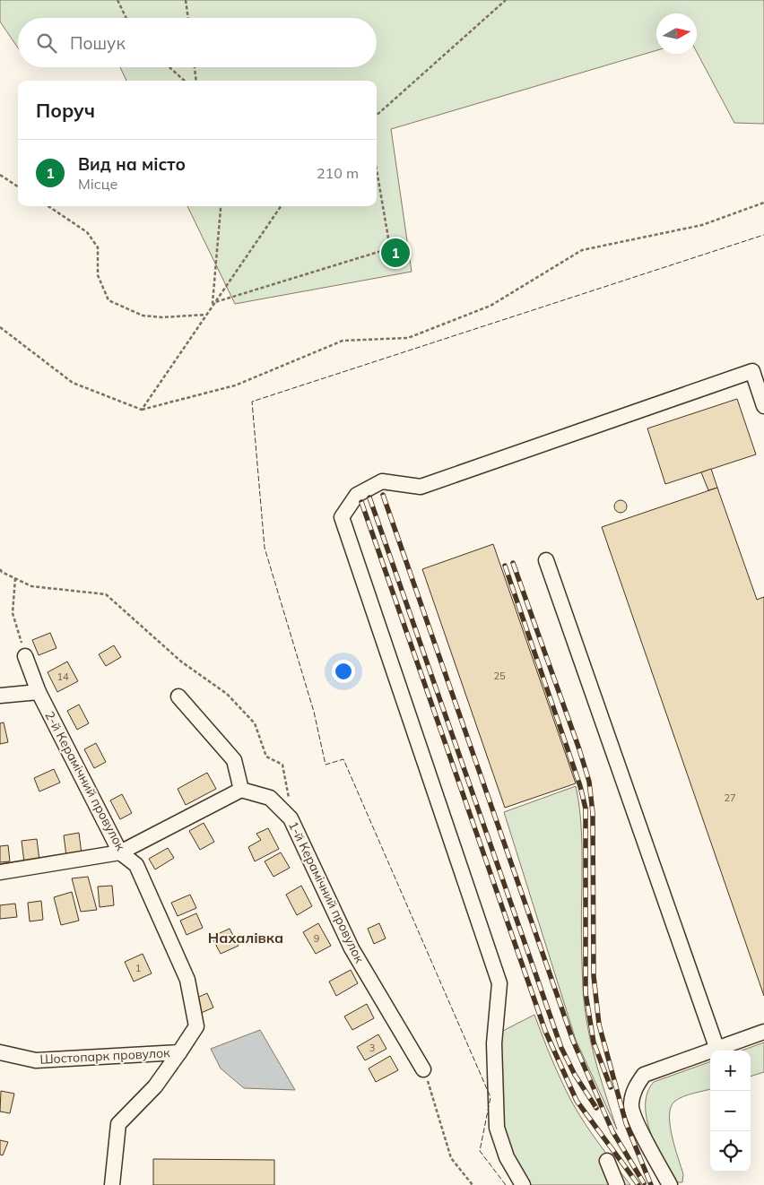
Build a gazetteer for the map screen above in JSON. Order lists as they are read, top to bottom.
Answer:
{
  "streets": {
    "street": ["2-й Керамічний провулок", "1-й Керамічний провулок", "Шостопарк провулок"]
  },
  "crossings": [
    ["2-й Керамічний провулок", "Шостопарк провулок"]
  ],
  "districts": ["Нахалівка"],
  "house_numbers": [
    "25",
    "14",
    "27",
    "9",
    "1",
    "3"
  ],
  "north": "right",
  "page": {
    "search": "Пошук",
    "heading": "Поруч",
    "list": [
      {
        "mark": "1",
        "name": "Вид на місто",
        "note": "Місце",
        "value": "210 m"
      }
    ],
    "pins": "1",
    "map_buttons": ["+", "−"]
  }
}
